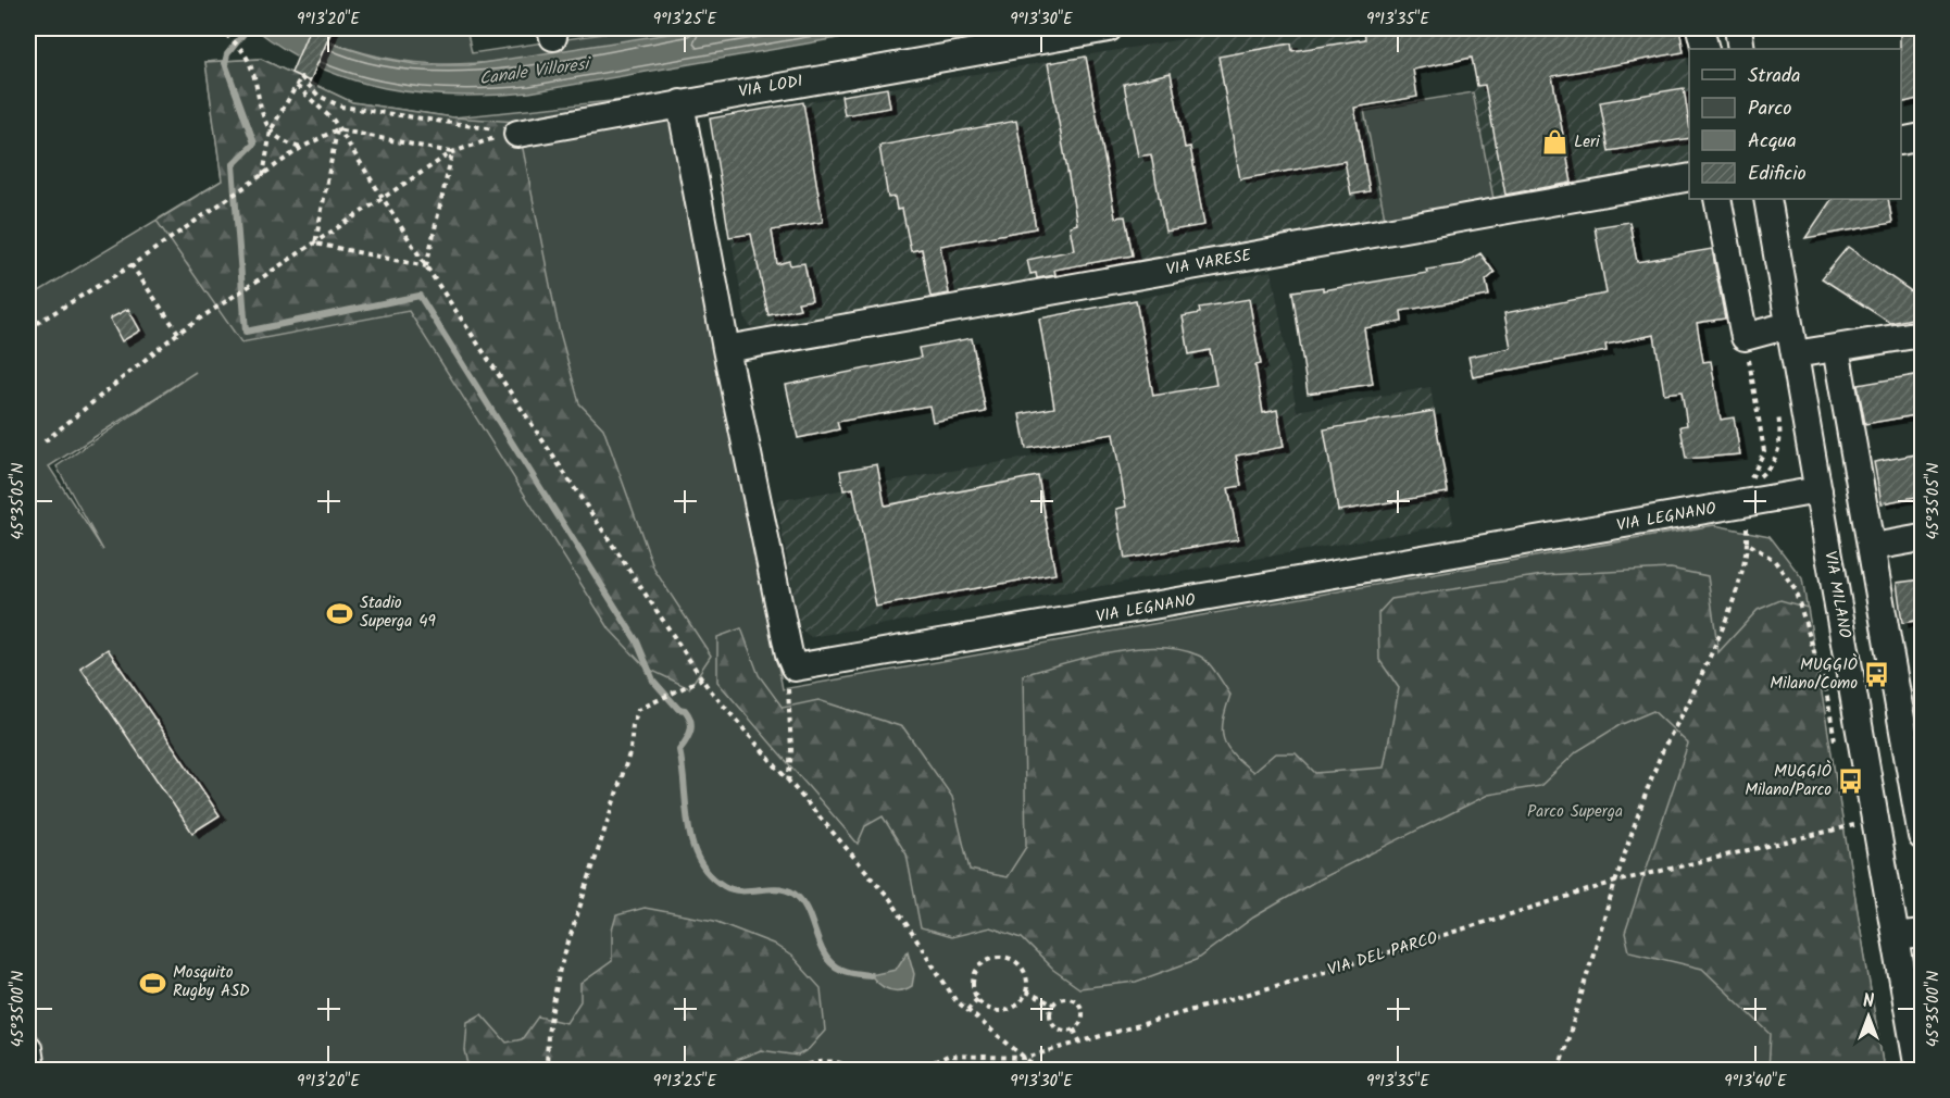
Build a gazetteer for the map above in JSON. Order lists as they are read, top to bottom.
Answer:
{
  "streets": {
    "street": [
      "VIA LODI",
      "VIA VARESE",
      "VIA LEGNANO",
      "VIA MILANO"
    ],
    "path": ["VIA DEL PARCO"]
  },
  "crossings": [
    ["VIA LEGNANO", "VIA MILANO"]
  ],
  "water": ["Canale Villoresi"],
  "parks": ["Parco Superga"],
  "places": {
    "shop": ["Leri"],
    "sports": ["Stadio Superga 49", "Mosquito Rugby ASD"],
    "bus stop": ["MUGGIÒ Milano/Como", "MUGGIÒ Milano/Parco"]
  },
  "legend": [
    "Strada",
    "Parco",
    "Acqua",
    "Edificio"
  ],
  "north": "top",
  "coordinates": [
    "9°13'20\"E",
    "9°13'25\"E",
    "9°13'30\"E",
    "9°13'35\"E",
    "45°35'05\"N",
    "45°35'00\"N",
    "9°13'40\"E"
  ]
}
